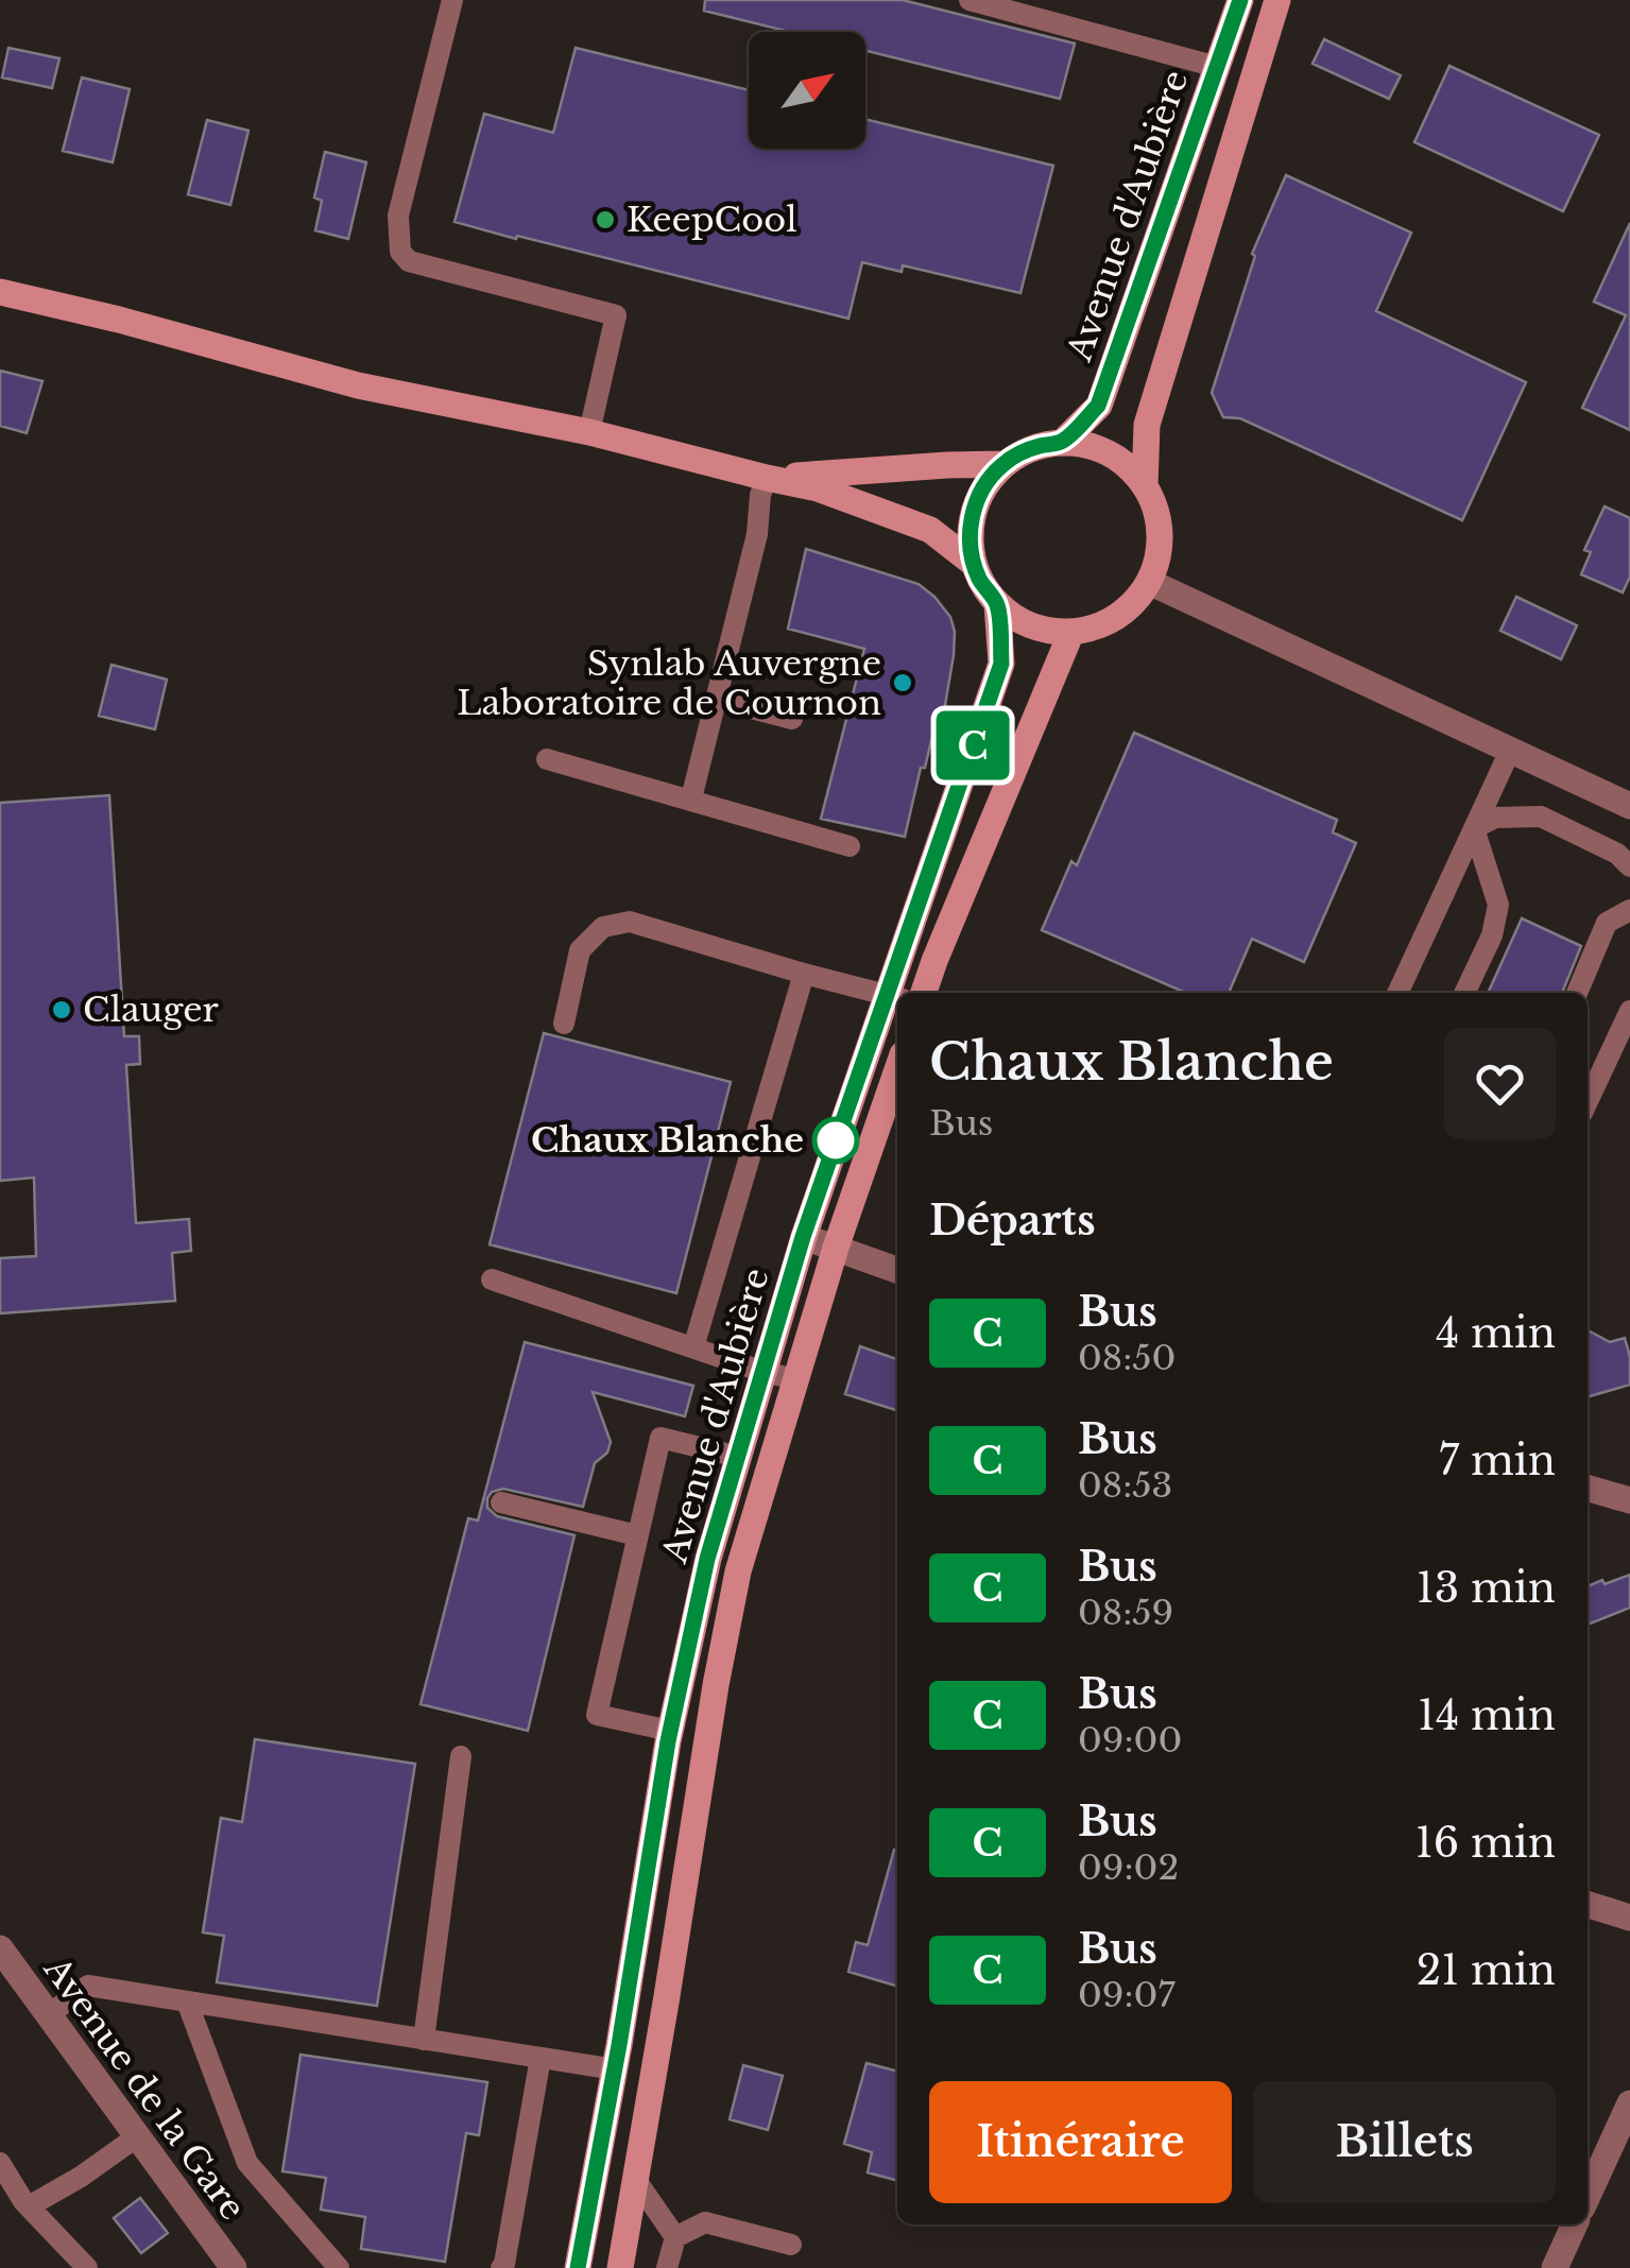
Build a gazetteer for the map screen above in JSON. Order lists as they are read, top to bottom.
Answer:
{
  "streets": {
    "main road": ["Avenue d'Aubière"],
    "street": ["Avenue de la Gare"]
  },
  "places": [
    "KeepCool",
    "Synlab Auvergne Laboratoire de Cournon",
    "Clauger",
    "Chaux Blanche"
  ],
  "lines": ["bus line C"],
  "north": "top right",
  "page": {
    "on_map": "C",
    "heading": [
      ["Chaux Blanche", "Bus"],
      "Départs"
    ],
    "list": [
      {
        "mark": "C",
        "name": "Bus",
        "note": "08:50",
        "value": "4 min"
      },
      {
        "mark": "C",
        "name": "Bus",
        "note": "08:53",
        "value": "7 min"
      },
      {
        "mark": "C",
        "name": "Bus",
        "note": "08:59",
        "value": "13 min"
      },
      {
        "mark": "C",
        "name": "Bus",
        "note": "09:00",
        "value": "14 min"
      },
      {
        "mark": "C",
        "name": "Bus",
        "note": "09:02",
        "value": "16 min"
      },
      {
        "mark": "C",
        "name": "Bus",
        "note": "09:07",
        "value": "21 min"
      }
    ],
    "buttons": ["Itinéraire", "Billets"]
  }
}
